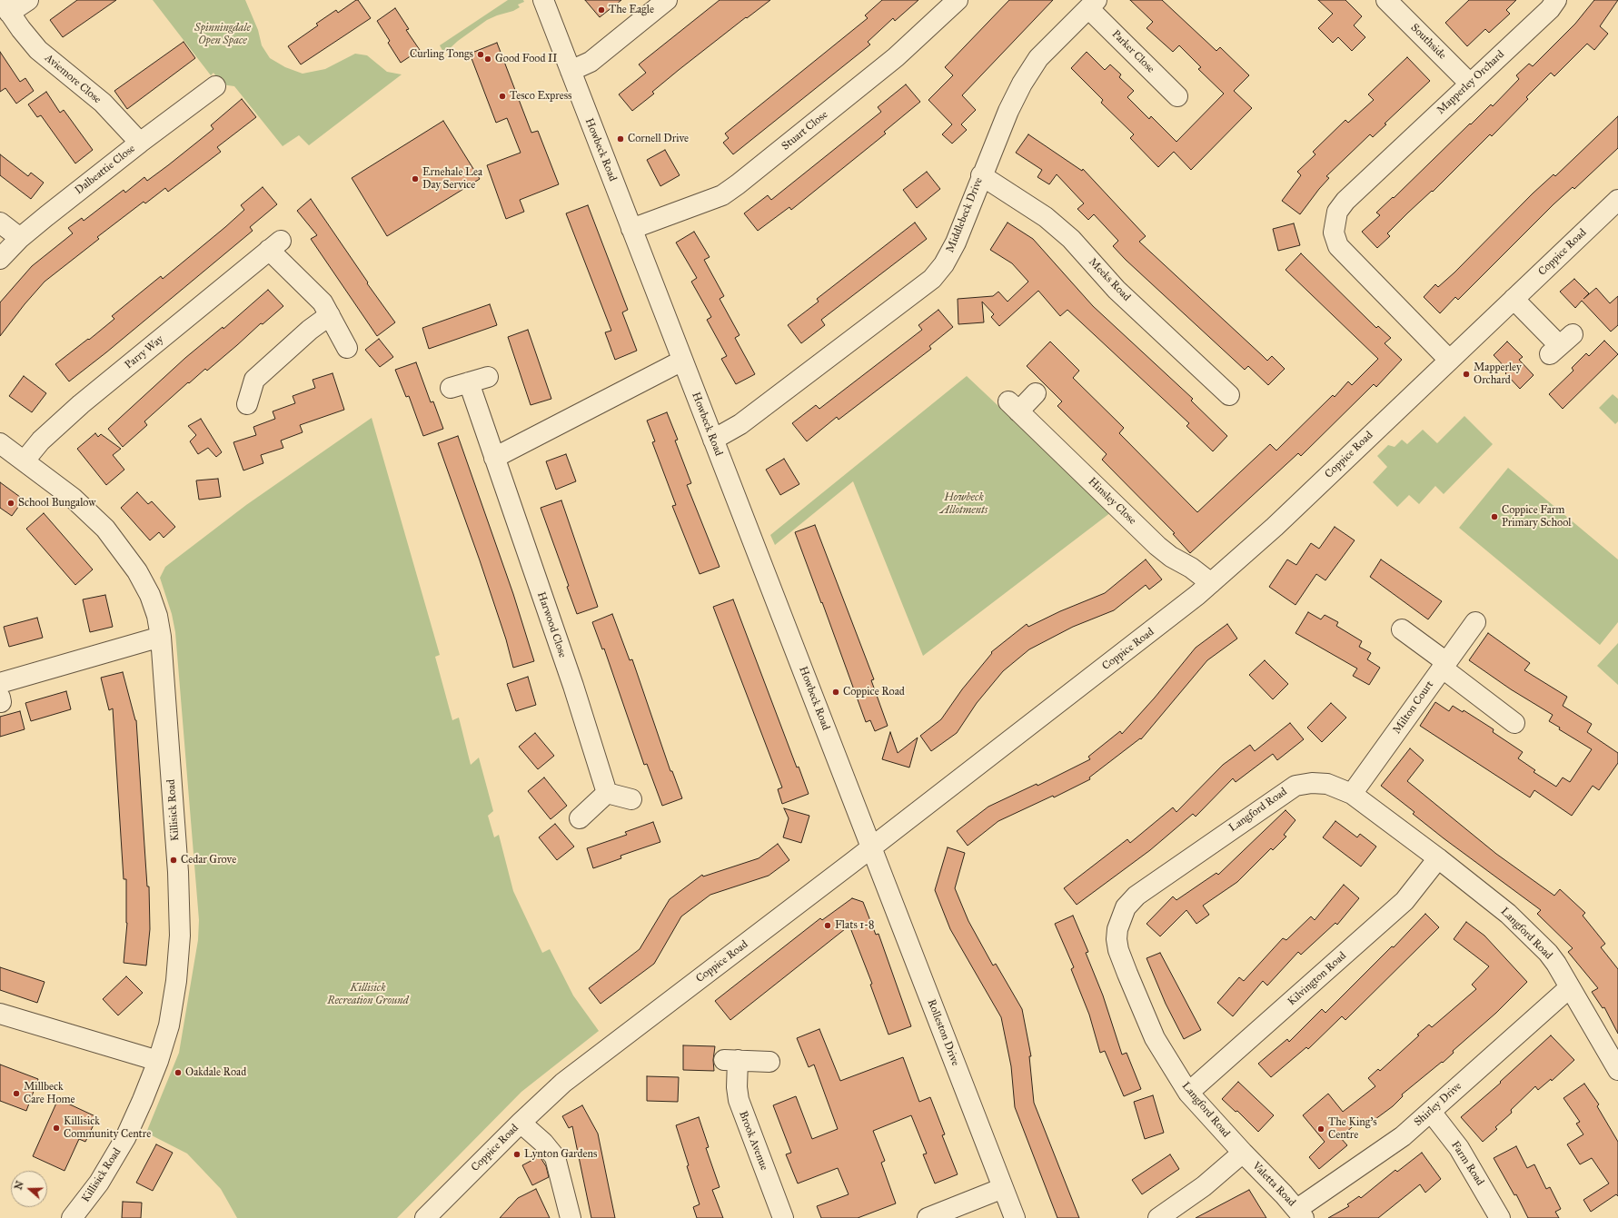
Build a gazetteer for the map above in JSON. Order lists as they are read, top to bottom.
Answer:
{
  "streets": {
    "street": [
      "Southside",
      "Parker Close",
      "Aviemore Close",
      "Mapperley Orchard",
      "Stuart Close",
      "Howbeck Road",
      "Dalbeattie Close",
      "Middlebeck Drive",
      "Coppice Road",
      "Meeks Road",
      "Parry Way",
      "Hinsley Close",
      "Harwood Close",
      "Milton Court",
      "Killisick Road",
      "Langford Road",
      "Kilvington Road",
      "Rolleston Drive",
      "Shirley Drive",
      "Brook Avenue",
      "Farm Road",
      "Valetta Road"
    ]
  },
  "crossings": [
    ["Southside", "Mapperley Orchard"],
    ["Parker Close", "Middlebeck Drive"],
    ["Aviemore Close", "Dalbeattie Close"],
    ["Mapperley Orchard", "Coppice Road"],
    ["Stuart Close", "Howbeck Road"],
    ["Howbeck Road", "Middlebeck Drive"],
    ["Howbeck Road", "Coppice Road"],
    ["Howbeck Road", "Rolleston Drive"],
    ["Middlebeck Drive", "Meeks Road"],
    ["Coppice Road", "Hinsley Close"],
    ["Coppice Road", "Rolleston Drive"],
    ["Parry Way", "Killisick Road"],
    ["Milton Court", "Langford Road"],
    ["Langford Road", "Kilvington Road"],
    ["Langford Road", "Shirley Drive"],
    ["Langford Road", "Valetta Road"],
    ["Shirley Drive", "Farm Road"],
    ["Shirley Drive", "Valetta Road"]
  ],
  "parks": ["Spinningdale Open Space", "Howbeck Allotments", "Killisick Recreation Ground"],
  "places": [
    "The Eagle",
    "Curling Tongs",
    "Good Food II",
    "Tesco Express",
    "Cornell Drive",
    "Ernehale Lea Day Service",
    "Mapperley Orchard",
    "School Bungalow",
    "Coppice Farm Primary School",
    "Coppice Road",
    "Cedar Grove",
    "Flats 1-8",
    "Oakdale Road",
    "Millbeck Care Home",
    "Killisick Community Centre",
    "The King's Centre",
    "Lynton Gardens"
  ],
  "north": "left"
}
